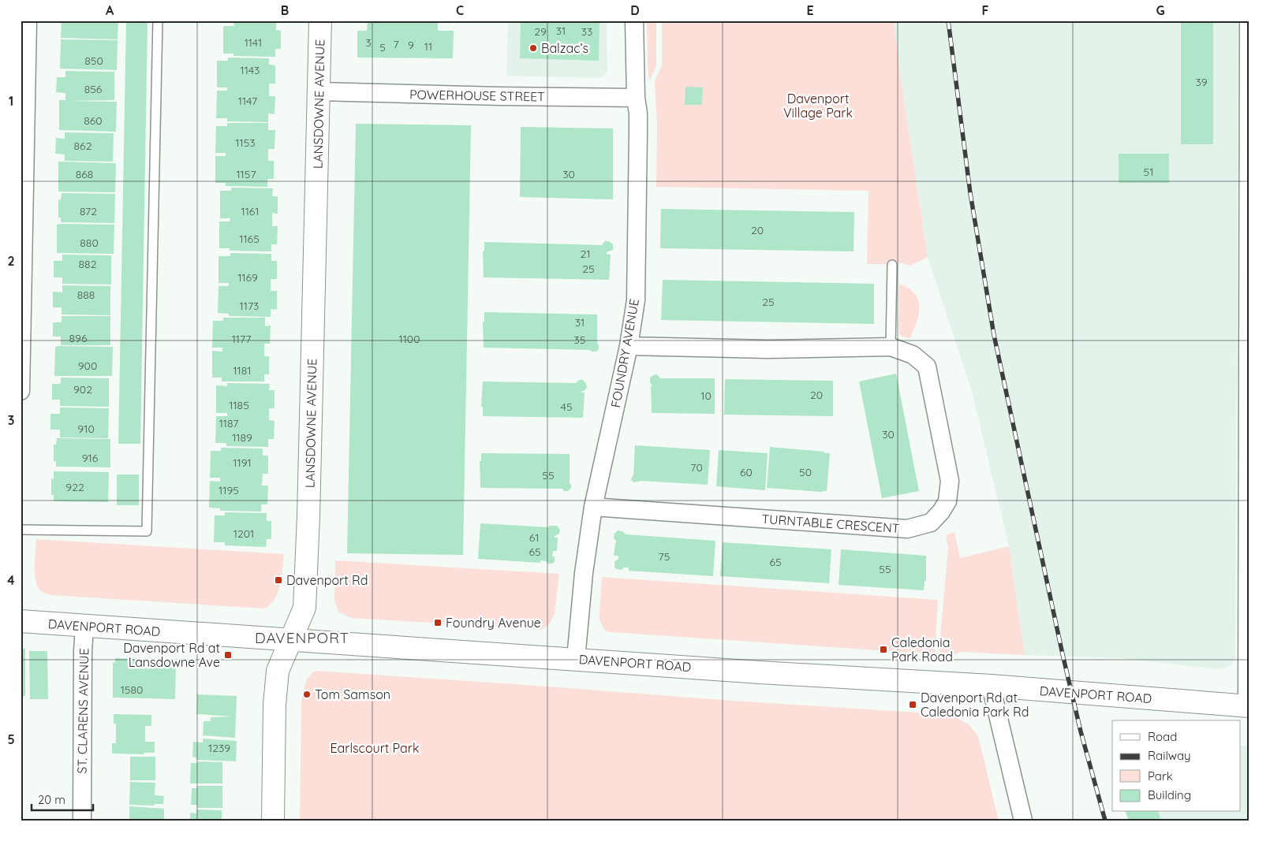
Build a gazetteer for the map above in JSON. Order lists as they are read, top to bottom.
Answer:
{
  "streets": {
    "street": [
      "POWERHOUSE STREET",
      "LANSDOWNE AVENUE",
      "FOUNDRY AVENUE",
      "TURNTABLE CRESCENT",
      "DAVENPORT ROAD",
      "ST. CLARENS AVENUE"
    ]
  },
  "crossings": [
    ["POWERHOUSE STREET", "LANSDOWNE AVENUE"],
    ["POWERHOUSE STREET", "FOUNDRY AVENUE"],
    ["LANSDOWNE AVENUE", "DAVENPORT ROAD"],
    ["FOUNDRY AVENUE", "TURNTABLE CRESCENT"],
    ["FOUNDRY AVENUE", "DAVENPORT ROAD"],
    ["DAVENPORT ROAD", "ST. CLARENS AVENUE"]
  ],
  "districts": ["DAVENPORT"],
  "parks": ["Davenport Village Park", "Earlscourt Park"],
  "places": {
    "other": ["Balzac’s", "Tom Samson"],
    "transit": [
      "Davenport Rd",
      "Foundry Avenue",
      "Caledonia Park Road",
      "Davenport Rd at Lansdowne Ave",
      "Davenport Rd at Caledonia Park Rd"
    ]
  },
  "house_numbers": [
    "31",
    "29",
    "33",
    "1141",
    "3",
    "7",
    "9",
    "11",
    "5",
    "850",
    "1143",
    "39",
    "856",
    "1147",
    "860",
    "1153",
    "862",
    "51",
    "868",
    "1157",
    "30",
    "872",
    "1161",
    "20",
    "1165",
    "880",
    "21",
    "882",
    "25",
    "1169",
    "888",
    "25",
    "1173",
    "31",
    "896",
    "1177",
    "1100",
    "35",
    "900",
    "1181",
    "902",
    "20",
    "10",
    "1185",
    "45",
    "1187",
    "910",
    "30",
    "1189",
    "916",
    "1191",
    "70",
    "60",
    "50",
    "55",
    "922",
    "1195",
    "1201",
    "61",
    "65",
    "75",
    "65",
    "55",
    "1580",
    "1239"
  ],
  "legend": [
    "Road",
    "Railway",
    "Park",
    "Building"
  ],
  "scale_bar": "20 m",
  "grid": {
    "columns": [
      "A",
      "B",
      "C",
      "D",
      "E",
      "F",
      "G"
    ],
    "rows": [
      "1",
      "2",
      "3",
      "4",
      "5"
    ]
  }
}
